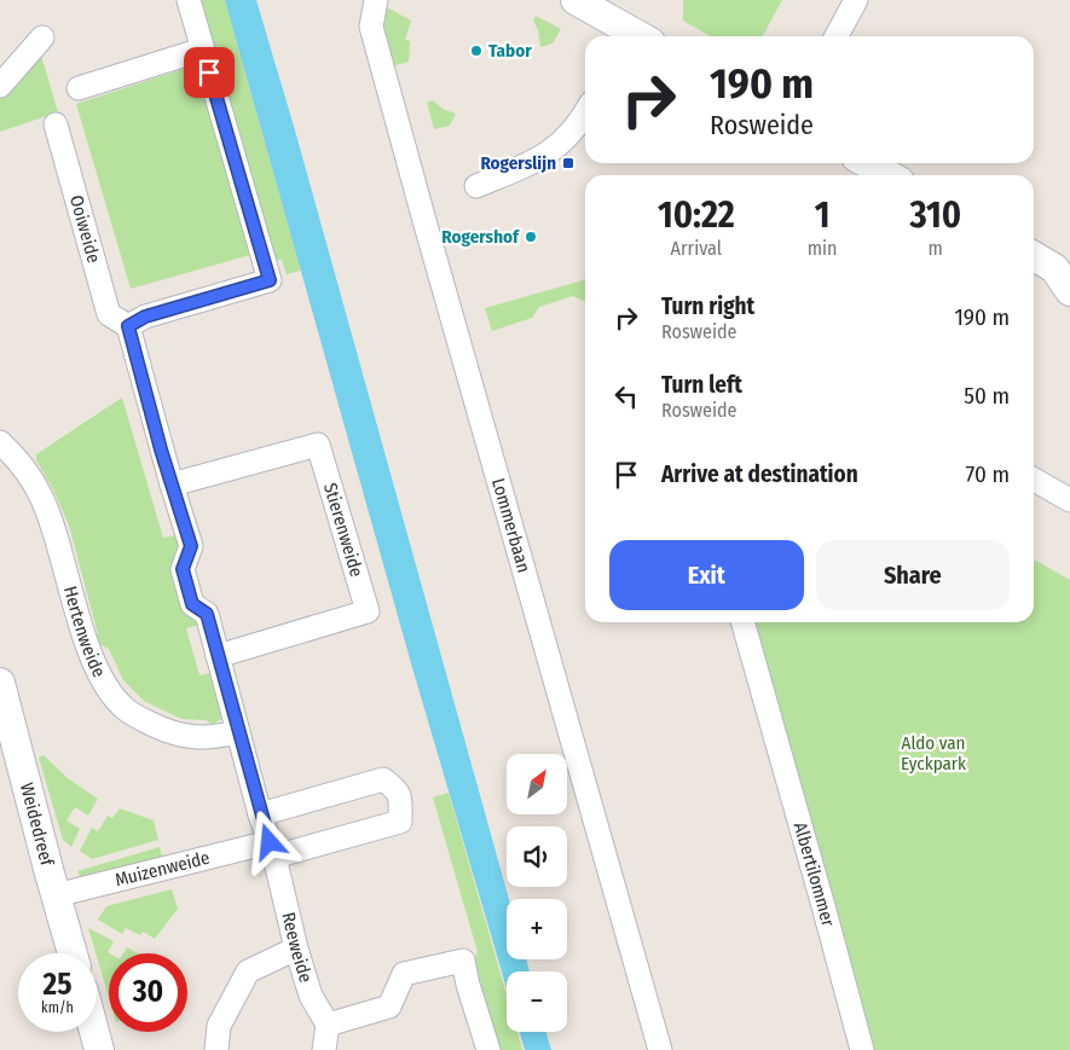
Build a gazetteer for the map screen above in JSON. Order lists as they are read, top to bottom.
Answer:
{
  "streets": {
    "street": [
      "Ooiweide",
      "Lommerbaan",
      "Stierenweide",
      "Hertenweide",
      "Weidedreef",
      "Muizenweide",
      "Albertilommer",
      "Reeweide"
    ]
  },
  "crossings": [
    ["Ooiweide", "Reeweide"],
    ["Stierenweide", "Reeweide"],
    ["Hertenweide", "Reeweide"],
    ["Weidedreef", "Muizenweide"],
    ["Muizenweide", "Reeweide"]
  ],
  "parks": ["Aldo van Eyckpark"],
  "places": {
    "other": ["Tabor", "Rogershof"],
    "transit": ["Rogerslijn"]
  },
  "north": "top right",
  "page": {
    "turn": ["190 m", "Rosweide"],
    "eta": [
      "10:22",
      "Arrival",
      "1",
      "min",
      "310",
      "m"
    ],
    "list": [
      {
        "name": "Turn right",
        "note": "Rosweide",
        "value": "190 m"
      },
      {
        "name": "Turn left",
        "note": "Rosweide",
        "value": "50 m"
      },
      {
        "name": "Arrive at destination",
        "value": "70 m"
      }
    ],
    "buttons": ["Exit", "Share"],
    "map_buttons": ["+", "−"],
    "speed": "25 km/h",
    "limit": "30"
  }
}
